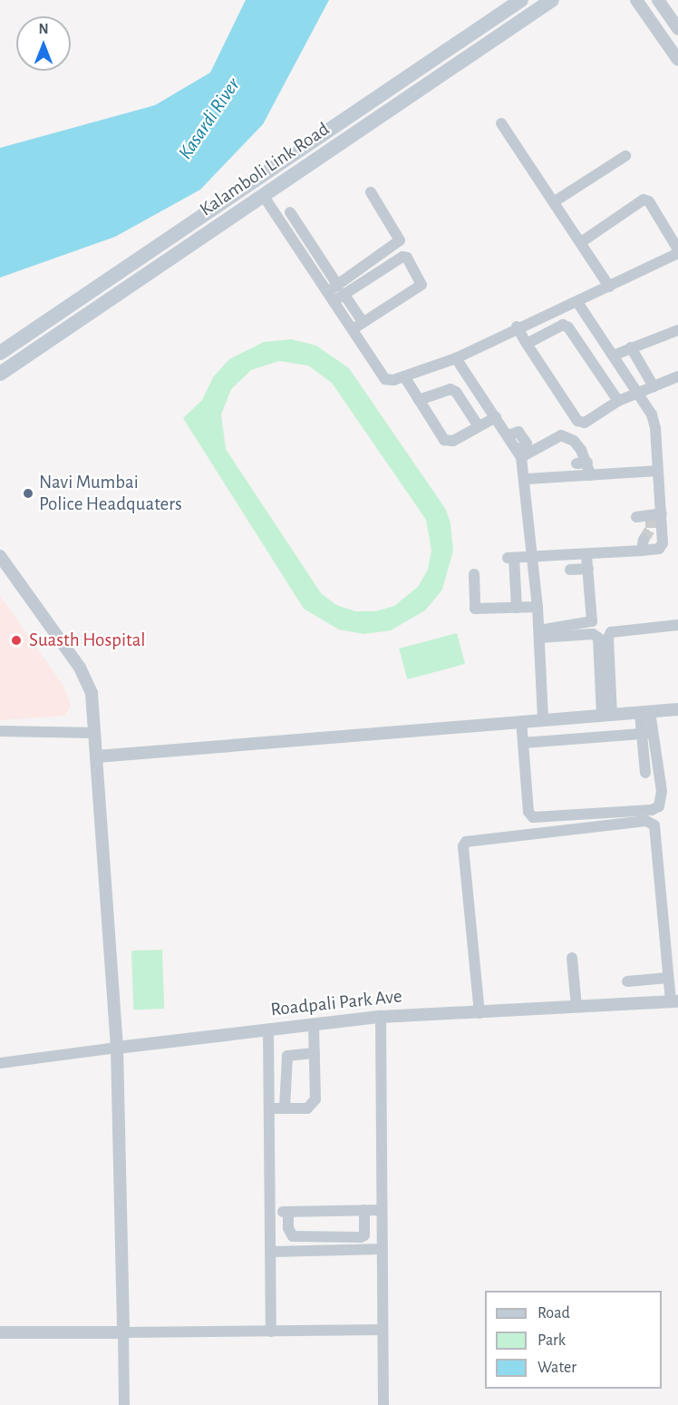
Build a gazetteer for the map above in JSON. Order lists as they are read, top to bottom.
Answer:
{
  "streets": {
    "main road": ["Kalamboli Link Road"],
    "street": ["Roadpali Park Ave"]
  },
  "water": ["Kasardi River"],
  "places": ["Navi Mumbai Police Headquaters", "Suasth Hospital"],
  "legend": ["Road", "Park", "Water"],
  "north": "top"
}
